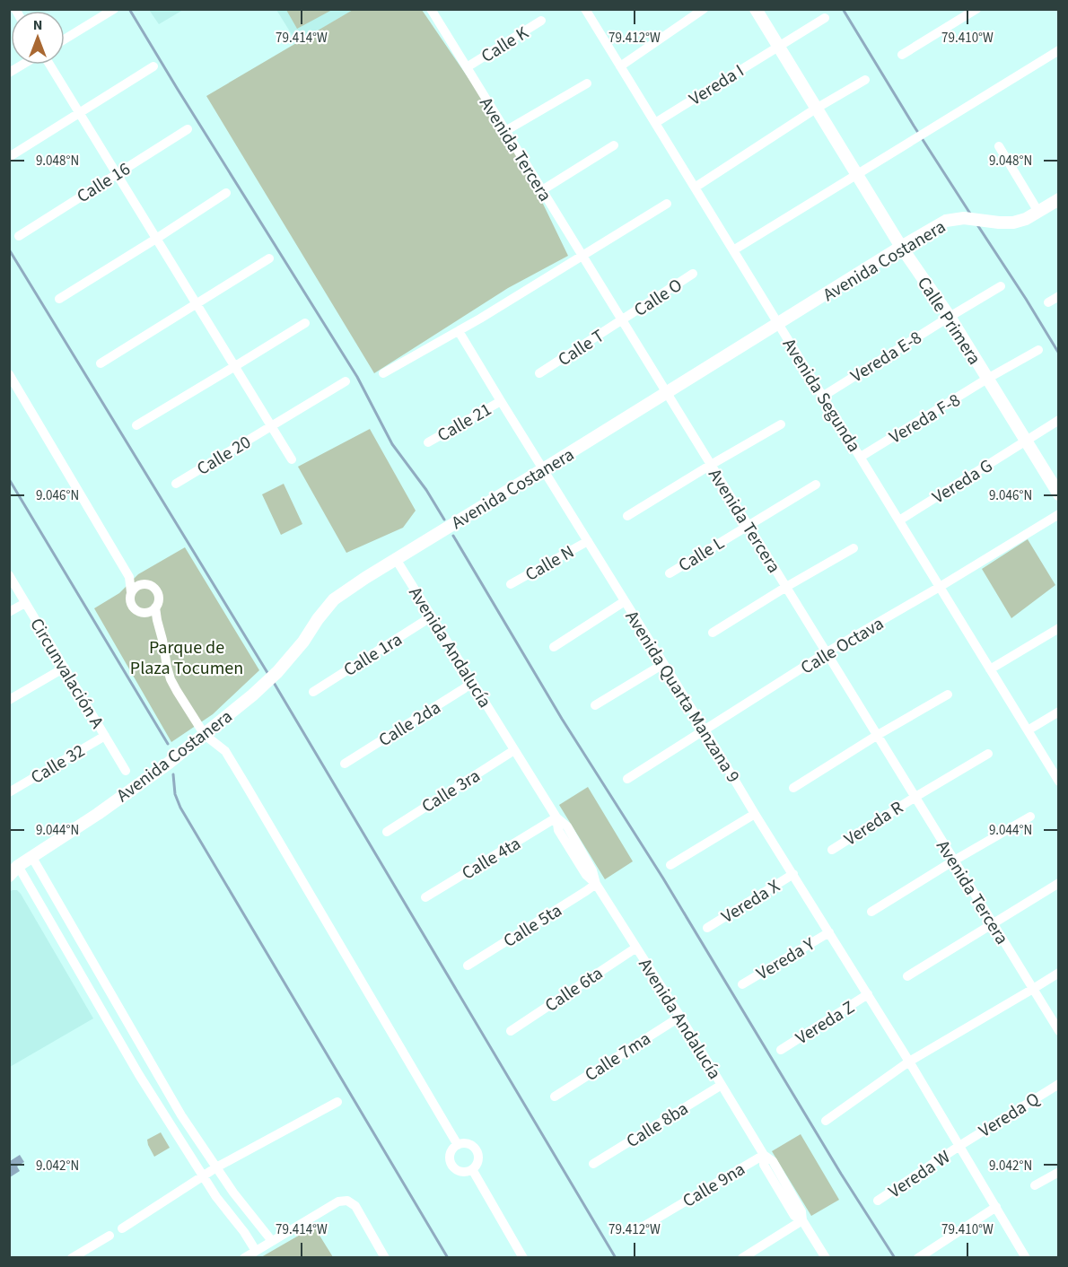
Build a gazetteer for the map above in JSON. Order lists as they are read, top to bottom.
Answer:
{
  "streets": {
    "street": [
      "Calle K",
      "Vereda I",
      "Avenida Tercera",
      "Calle 16",
      "Avenida Costanera",
      "Calle O",
      "Calle Primera",
      "Calle T",
      "Vereda E-8",
      "Avenida Segunda",
      "Vereda F-8",
      "Calle 21",
      "Calle 20",
      "Vereda G",
      "Calle L",
      "Calle N",
      "Calle Octava",
      "Avenida Andalucía",
      "Calle 1ra",
      "Circunvalación A",
      "Avenida Quarta Manzana 9",
      "Calle 2da",
      "Calle 32",
      "Calle 3ra",
      "Vereda R",
      "Calle 4ta",
      "Vereda X",
      "Calle 5ta",
      "Vereda Y",
      "Calle 6ta",
      "Vereda Z",
      "Calle 7ma",
      "Vereda Q",
      "Calle 8ba",
      "Vereda W",
      "Calle 9na"
    ]
  },
  "crossings": [
    ["Calle K", "Avenida Tercera"],
    ["Vereda I", "Calle Primera"],
    ["Vereda I", "Avenida Segunda"],
    ["Avenida Tercera", "Avenida Costanera"],
    ["Avenida Tercera", "Calle O"],
    ["Avenida Tercera", "Calle T"],
    ["Avenida Tercera", "Calle L"],
    ["Avenida Tercera", "Calle Octava"],
    ["Avenida Tercera", "Vereda R"],
    ["Avenida Costanera", "Calle Primera"],
    ["Avenida Costanera", "Avenida Segunda"],
    ["Avenida Costanera", "Avenida Andalucía"],
    ["Avenida Costanera", "Avenida Quarta Manzana 9"],
    ["Calle O", "Calle T"],
    ["Calle Primera", "Vereda E-8"],
    ["Calle Primera", "Vereda F-8"],
    ["Calle Primera", "Vereda G"],
    ["Vereda E-8", "Avenida Segunda"],
    ["Avenida Segunda", "Vereda F-8"],
    ["Avenida Segunda", "Vereda G"],
    ["Avenida Segunda", "Calle Octava"],
    ["Calle 21", "Avenida Quarta Manzana 9"],
    ["Calle N", "Avenida Quarta Manzana 9"],
    ["Calle Octava", "Avenida Quarta Manzana 9"],
    ["Avenida Andalucía", "Calle 1ra"],
    ["Avenida Andalucía", "Calle 2da"],
    ["Avenida Andalucía", "Calle 3ra"],
    ["Avenida Andalucía", "Calle 4ta"],
    ["Avenida Andalucía", "Calle 5ta"],
    ["Avenida Andalucía", "Calle 6ta"],
    ["Avenida Andalucía", "Calle 7ma"],
    ["Avenida Andalucía", "Calle 8ba"],
    ["Avenida Andalucía", "Calle 9na"],
    ["Circunvalación A", "Calle 32"],
    ["Avenida Quarta Manzana 9", "Vereda X"],
    ["Avenida Quarta Manzana 9", "Vereda Y"],
    ["Avenida Quarta Manzana 9", "Vereda Z"],
    ["Avenida Quarta Manzana 9", "Vereda Q"],
    ["Avenida Quarta Manzana 9", "Vereda W"],
    ["Vereda Q", "Vereda W"]
  ],
  "parks": ["Parque de Plaza Tocumen"],
  "north": "top",
  "coordinates": [
    "79.414°W",
    "79.412°W",
    "79.410°W",
    "9.048°N",
    "9.046°N",
    "9.044°N",
    "9.042°N"
  ]
}
